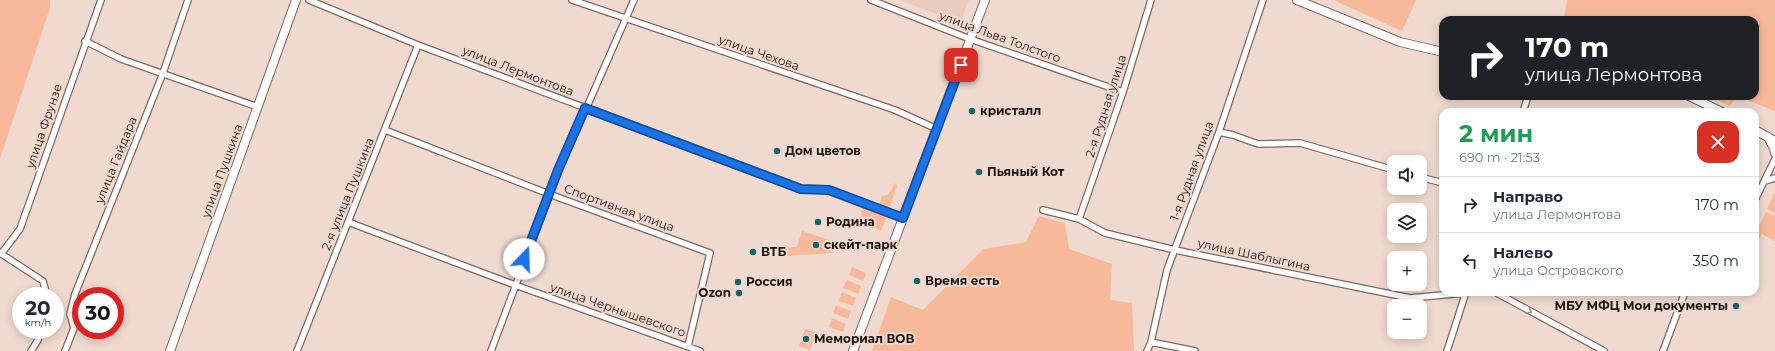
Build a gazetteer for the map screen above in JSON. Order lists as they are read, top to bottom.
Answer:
{
  "streets": {
    "street": [
      "улица Льва Толстого",
      "улица Чехова",
      "улица Лермонтова",
      "2-я Рудная улица",
      "улица Фрунзе",
      "улица Гайдара",
      "улица Пушкина",
      "1-я Рудная улица",
      "2-я улица Пушкина",
      "Спортивная улица",
      "улица Шаблыгина",
      "улица Чернышевского"
    ]
  },
  "crossings": [
    ["улица Льва Толстого", "2-я Рудная улица"],
    ["улица Лермонтова", "2-я улица Пушкина"],
    ["2-я Рудная улица", "улица Шаблыгина"],
    ["1-я Рудная улица", "улица Шаблыгина"],
    ["2-я улица Пушкина", "Спортивная улица"],
    ["2-я улица Пушкина", "улица Чернышевского"],
    ["Спортивная улица", "улица Чернышевского"]
  ],
  "places": [
    "кристалл",
    "Дом цветов",
    "Пьяный Кот",
    "Родина",
    "скейт-парк",
    "ВТБ",
    "Время есть",
    "Россия",
    "Ozon",
    "МБУ МФЦ Мои документы",
    "Мемориал ВОВ"
  ],
  "page": {
    "turn": ["170 m", "улица Лермонтова"],
    "heading": ["2 мин", "690 m · 21:53"],
    "map_buttons": ["+", "−"],
    "list": [
      {
        "name": "Направо",
        "note": "улица Лермонтова",
        "value": "170 m"
      },
      {
        "name": "Налево",
        "note": "улица Островского",
        "value": "350 m"
      }
    ],
    "speed": "20 km/h",
    "limit": "30"
  }
}
